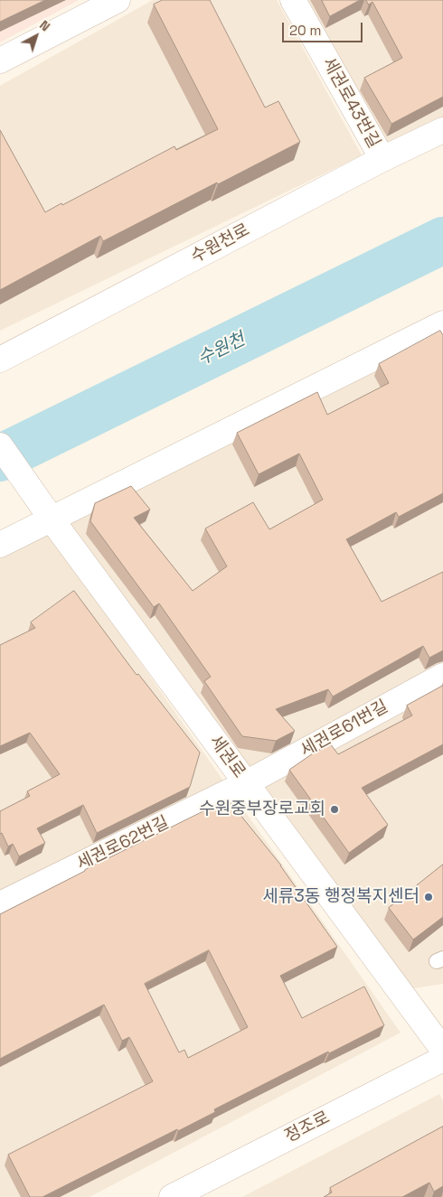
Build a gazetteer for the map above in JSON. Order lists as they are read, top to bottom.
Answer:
{
  "streets": {
    "street": [
      "세권로43번길",
      "수원천로",
      "세권로61번길",
      "세권로",
      "세권로62번길",
      "정조로"
    ]
  },
  "crossings": [
    ["세권로43번길", "수원천로"],
    ["세권로61번길", "세권로"],
    ["세권로61번길", "세권로62번길"],
    ["세권로", "세권로62번길"]
  ],
  "water": ["수원천"],
  "places": ["수원중부장로교회", "세류3동 행정복지센터"],
  "scale_bar": "20 m",
  "north": "top right"
}
